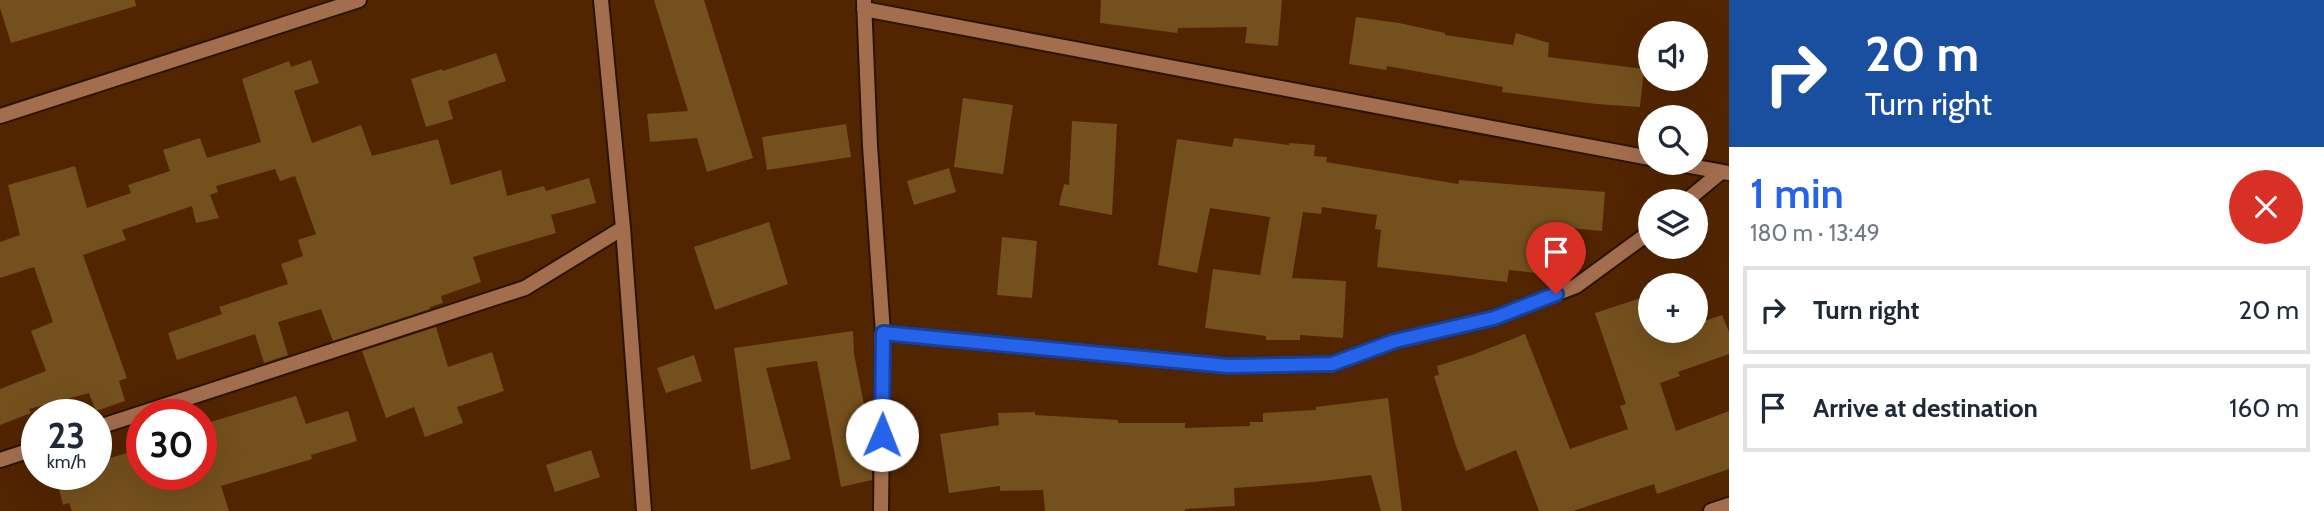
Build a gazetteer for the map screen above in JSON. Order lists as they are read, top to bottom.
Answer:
{
  "page": {
    "turn": ["20 m", "Turn right"],
    "map_buttons": "+",
    "heading": ["1 min", "180 m · 13:49"],
    "list": [
      {
        "name": "Turn right",
        "value": "20 m"
      },
      {
        "name": "Arrive at destination",
        "value": "160 m"
      }
    ],
    "speed": "23 km/h",
    "limit": "30"
  }
}
